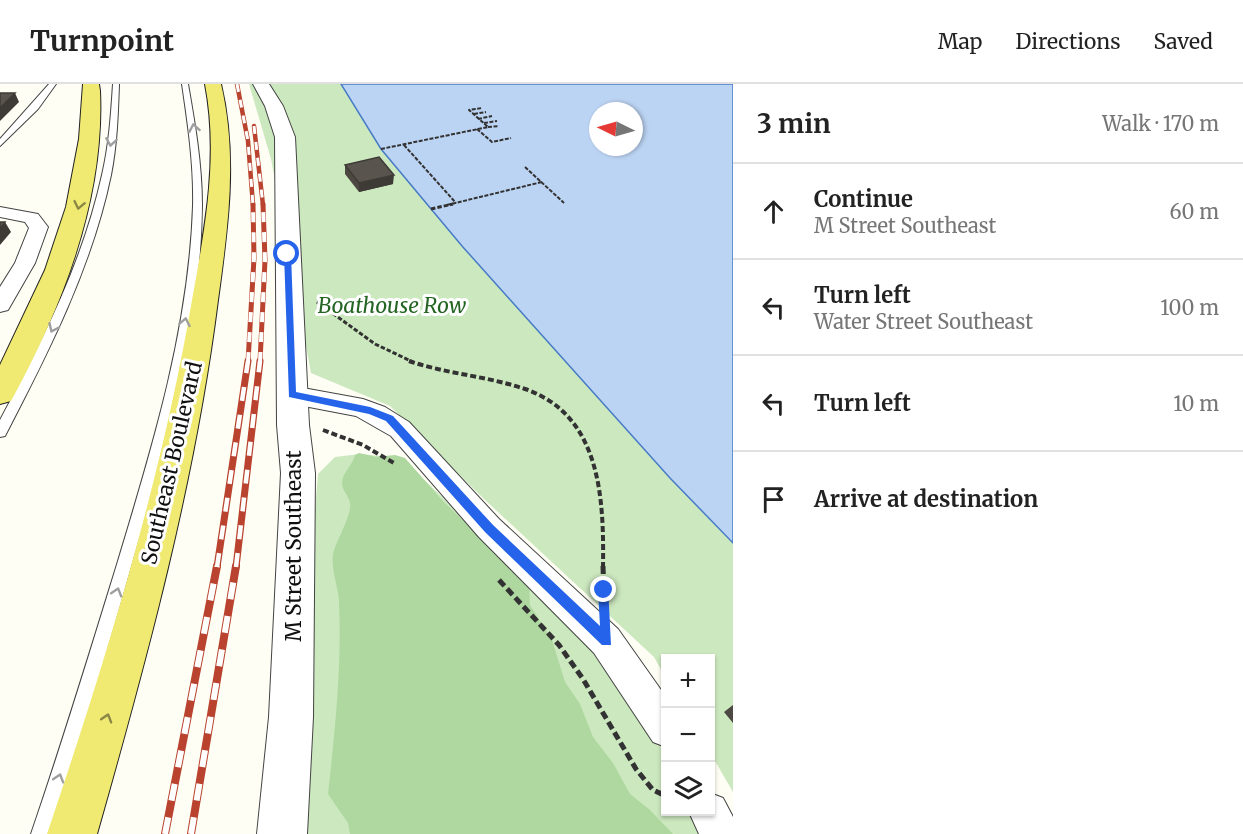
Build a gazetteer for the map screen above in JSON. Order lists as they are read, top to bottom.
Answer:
{
  "streets": {
    "main road": ["Southeast Boulevard"],
    "street": ["M Street Southeast"]
  },
  "parks": ["Boathouse Row"],
  "north": "left",
  "page": {
    "header": "Turnpoint",
    "nav": ["Map", "Directions", "Saved"],
    "heading": ["3 min", "Walk · 170 m"],
    "list": [
      ["Continue", "M Street Southeast", "60 m"],
      ["Turn left", "Water Street Southeast", "100 m"],
      ["Turn left", "10 m"],
      "Arrive at destination"
    ],
    "map_buttons": ["+", "−"]
  }
}
